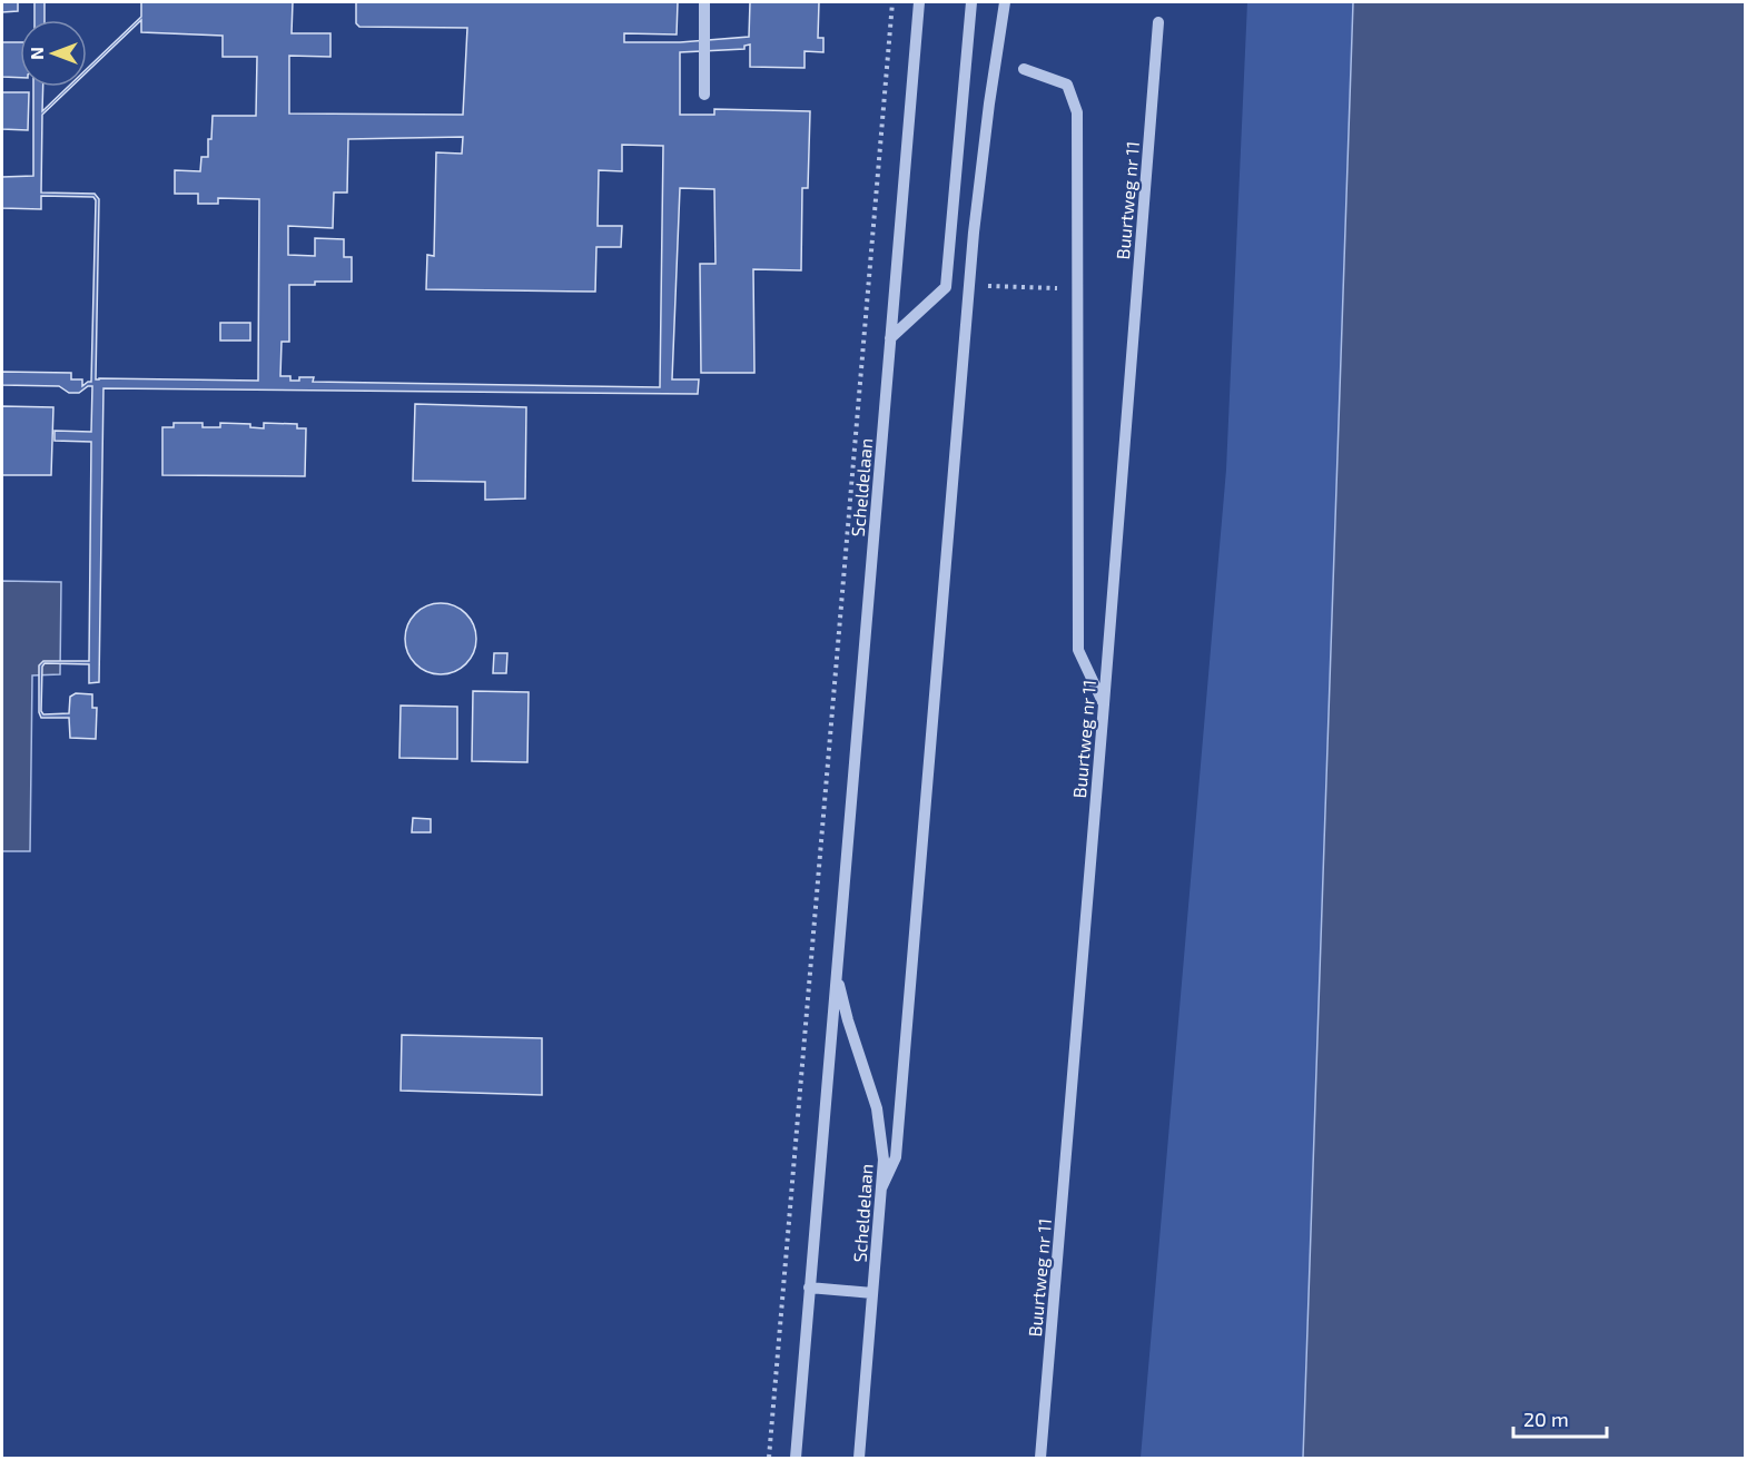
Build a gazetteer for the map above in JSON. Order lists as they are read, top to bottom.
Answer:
{
  "streets": {
    "lane": ["Buurtweg nr 11", "Scheldelaan"]
  },
  "scale_bar": "20 m",
  "north": "left"
}
